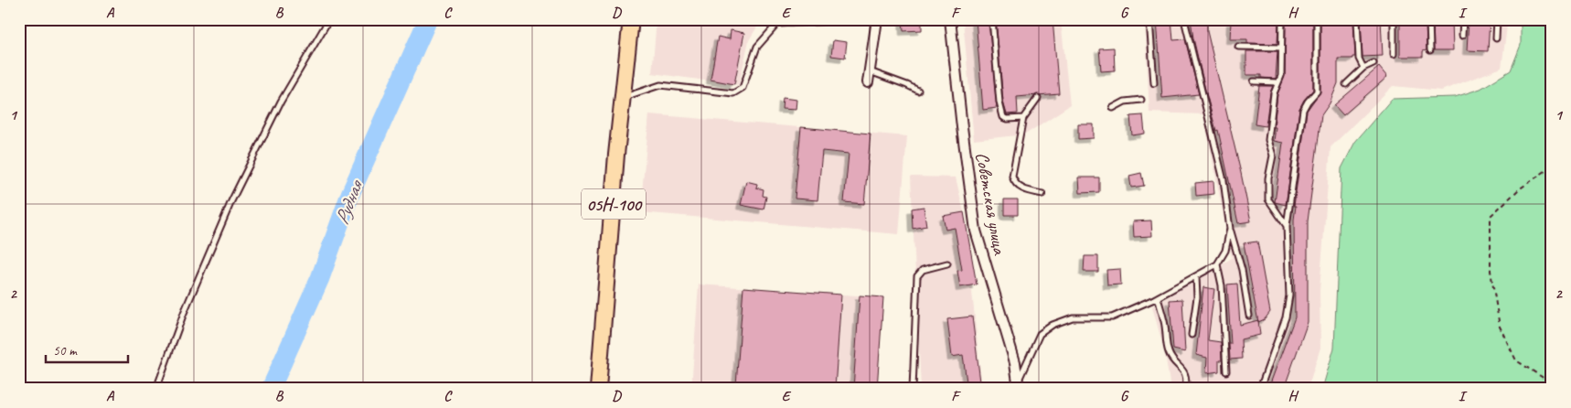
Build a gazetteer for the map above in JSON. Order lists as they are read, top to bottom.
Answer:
{
  "streets": {
    "main road": ["05Н-100"],
    "street": ["Советская улица"]
  },
  "water": ["Рудная"],
  "scale_bar": "50 m",
  "grid": {
    "columns": [
      "A",
      "B",
      "C",
      "D",
      "E",
      "F",
      "G",
      "H",
      "I"
    ],
    "rows": ["1", "2"]
  }
}
